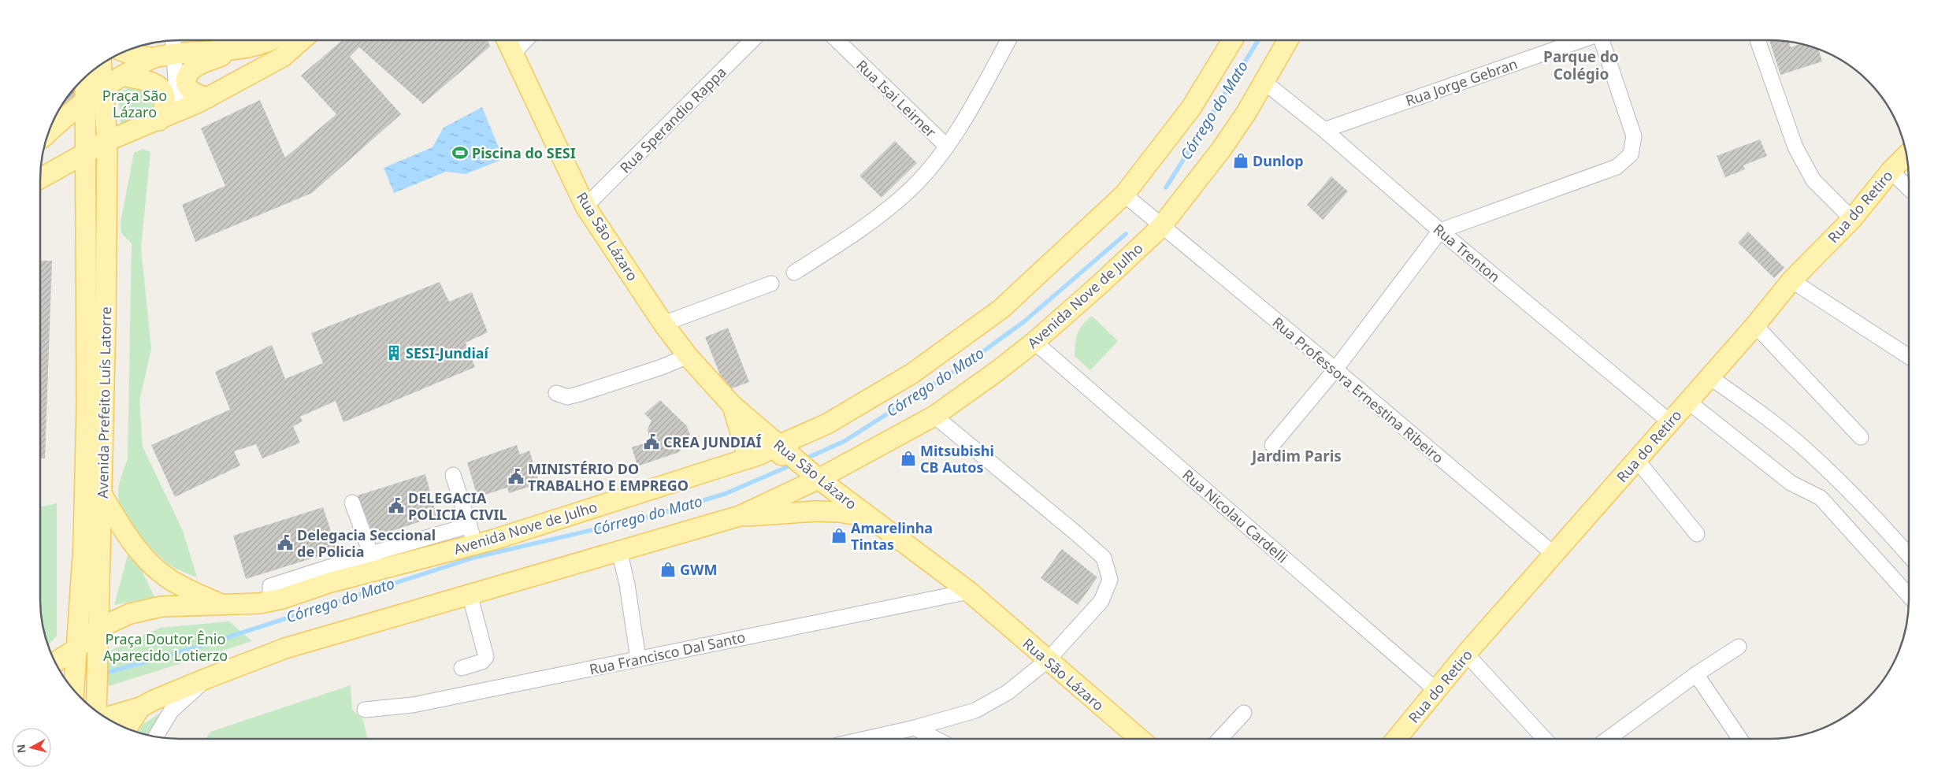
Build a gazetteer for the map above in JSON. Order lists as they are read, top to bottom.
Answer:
{
  "streets": {
    "main road": [
      "Rua do Retiro",
      "Rua São Lázaro",
      "Avenida Nove de Julho",
      "Avenida Prefeito Luís Latorre"
    ],
    "street": [
      "Rua Jorge Gebran",
      "Rua Isai Leirner",
      "Rua Sperandio Rappa",
      "Rua Trenton",
      "Rua Professora Ernestina Ribeiro",
      "Rua Nicolau Cardelli",
      "Rua Francisco Dal Santo"
    ]
  },
  "crossings": [
    ["Rua Jorge Gebran", "Rua Trenton"],
    ["Rua Sperandio Rappa", "Rua São Lázaro"],
    ["Rua do Retiro", "Rua Trenton"],
    ["Rua do Retiro", "Rua Professora Ernestina Ribeiro"],
    ["Rua do Retiro", "Rua Nicolau Cardelli"],
    ["Rua São Lázaro", "Avenida Nove de Julho"],
    ["Rua São Lázaro", "Rua Francisco Dal Santo"],
    ["Rua Trenton", "Avenida Nove de Julho"],
    ["Avenida Nove de Julho", "Rua Professora Ernestina Ribeiro"],
    ["Avenida Nove de Julho", "Avenida Prefeito Luís Latorre"],
    ["Avenida Nove de Julho", "Rua Nicolau Cardelli"]
  ],
  "districts": ["Parque do Colégio", "Jardim Paris"],
  "water": ["Córrego do Mato"],
  "parks": ["Praça São Lázaro", "Praça Doutor Ênio Aparecido Lotierzo"],
  "places": {
    "sports": ["Piscina do SESI"],
    "shop": [
      "Dunlop",
      "Mitsubishi CB Autos",
      "Amarelinha Tintas",
      "GWM"
    ],
    "building": ["SESI-Jundiaí"],
    "public building": [
      "CREA JUNDIAÍ",
      "MINISTÉRIO DO TRABALHO E EMPREGO",
      "DELEGACIA POLICIA CIVIL",
      "Delegacia Seccional de Policia"
    ]
  },
  "north": "left"
}
